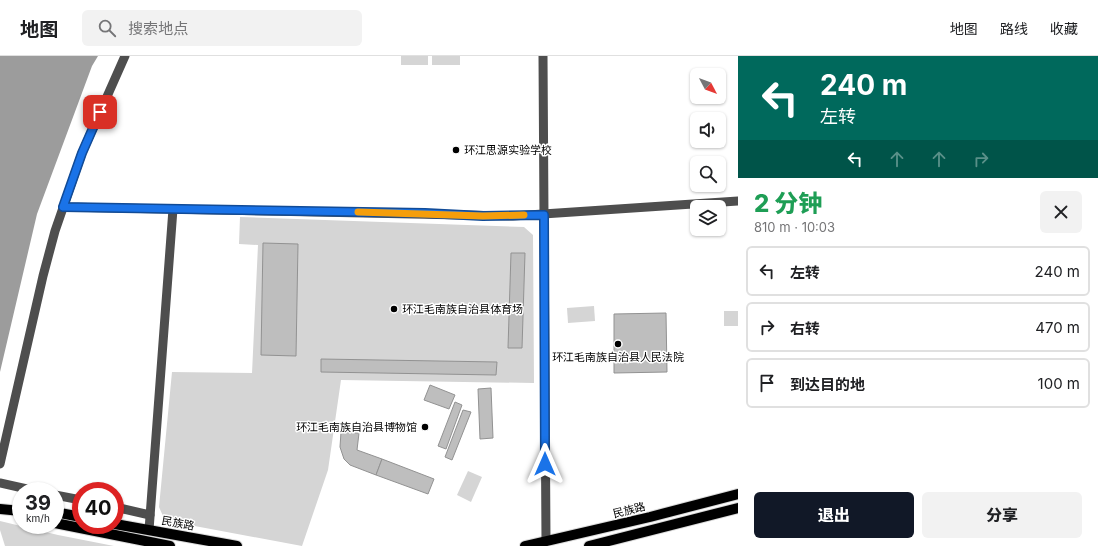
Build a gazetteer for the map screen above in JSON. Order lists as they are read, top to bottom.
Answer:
{
  "streets": {
    "main road": ["民族路"]
  },
  "places": [
    "环江思源实验学校",
    "环江毛南族自治县体育场",
    "环江毛南族自治县人民法院",
    "环江毛南族自治县博物馆"
  ],
  "north": "bottom right",
  "page": {
    "header": "地图",
    "search": "搜索地点",
    "nav": ["地图", "路线", "收藏"],
    "turn": ["240 m", "左转"],
    "heading": ["2 分钟", "810 m · 10:03"],
    "list": [
      {
        "name": "左转",
        "value": "240 m"
      },
      {
        "name": "右转",
        "value": "470 m"
      },
      {
        "name": "到达目的地",
        "value": "100 m"
      }
    ],
    "speed": "39 km/h",
    "limit": "40",
    "buttons": ["退出", "分享"]
  }
}
